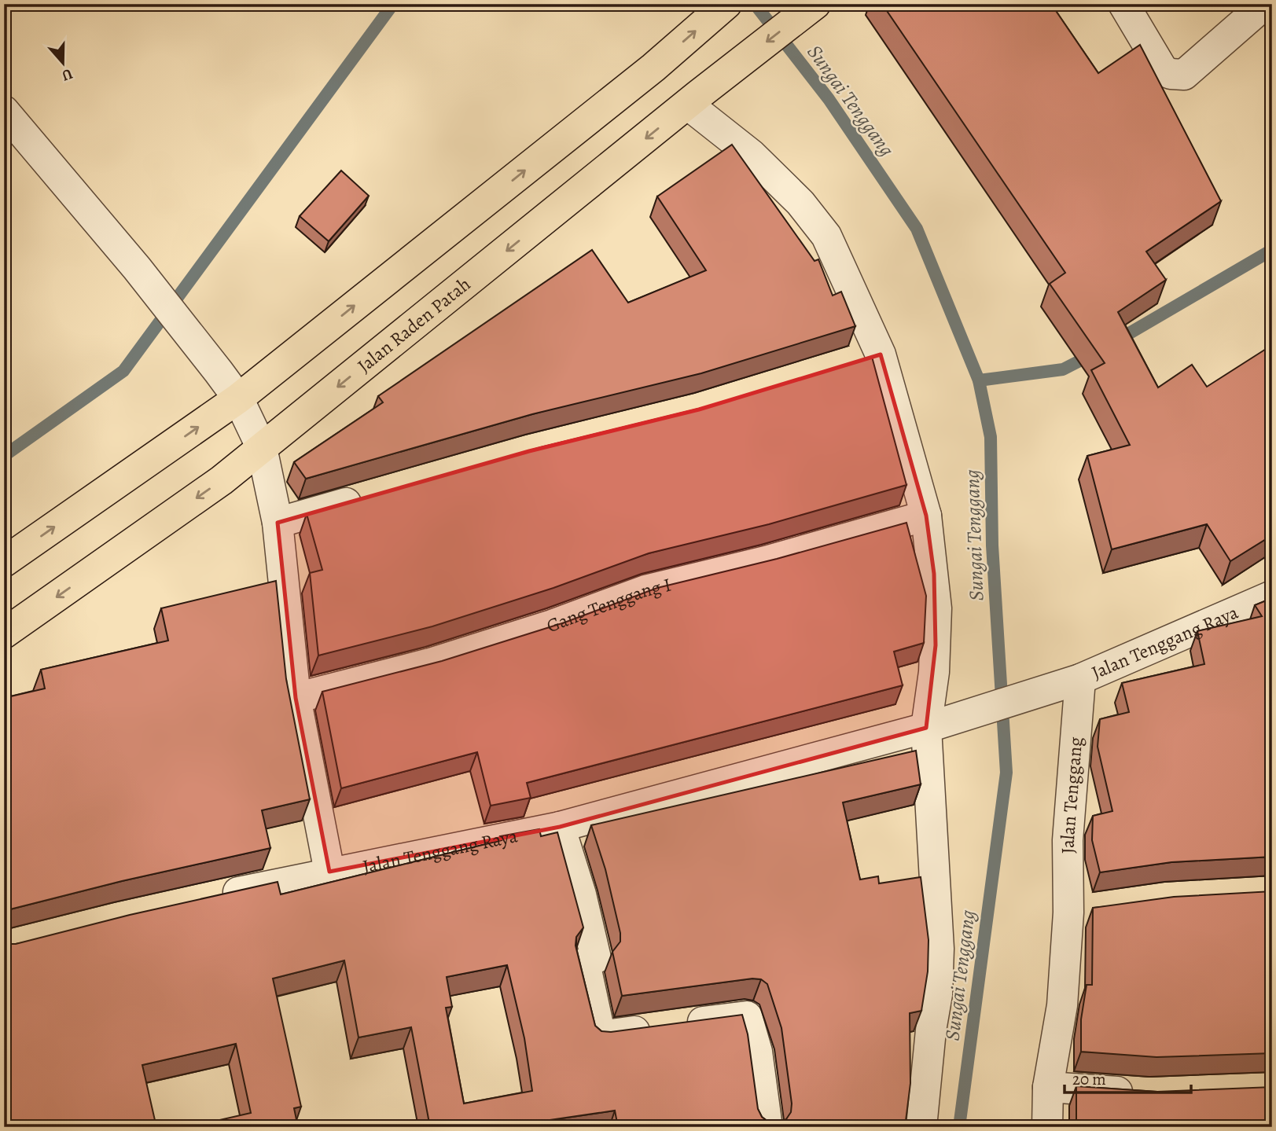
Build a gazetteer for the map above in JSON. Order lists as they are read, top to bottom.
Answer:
{
  "streets": {
    "highway": ["Jalan Raden Patah"],
    "street": ["Gang Tenggang I", "Jalan Tenggang Raya", "Jalan Tenggang"]
  },
  "crossings": [
    ["Jalan Tenggang Raya", "Jalan Tenggang"]
  ],
  "water": ["Sungai Tenggang"],
  "scale_bar": "20 m",
  "north": "bottom"
}
